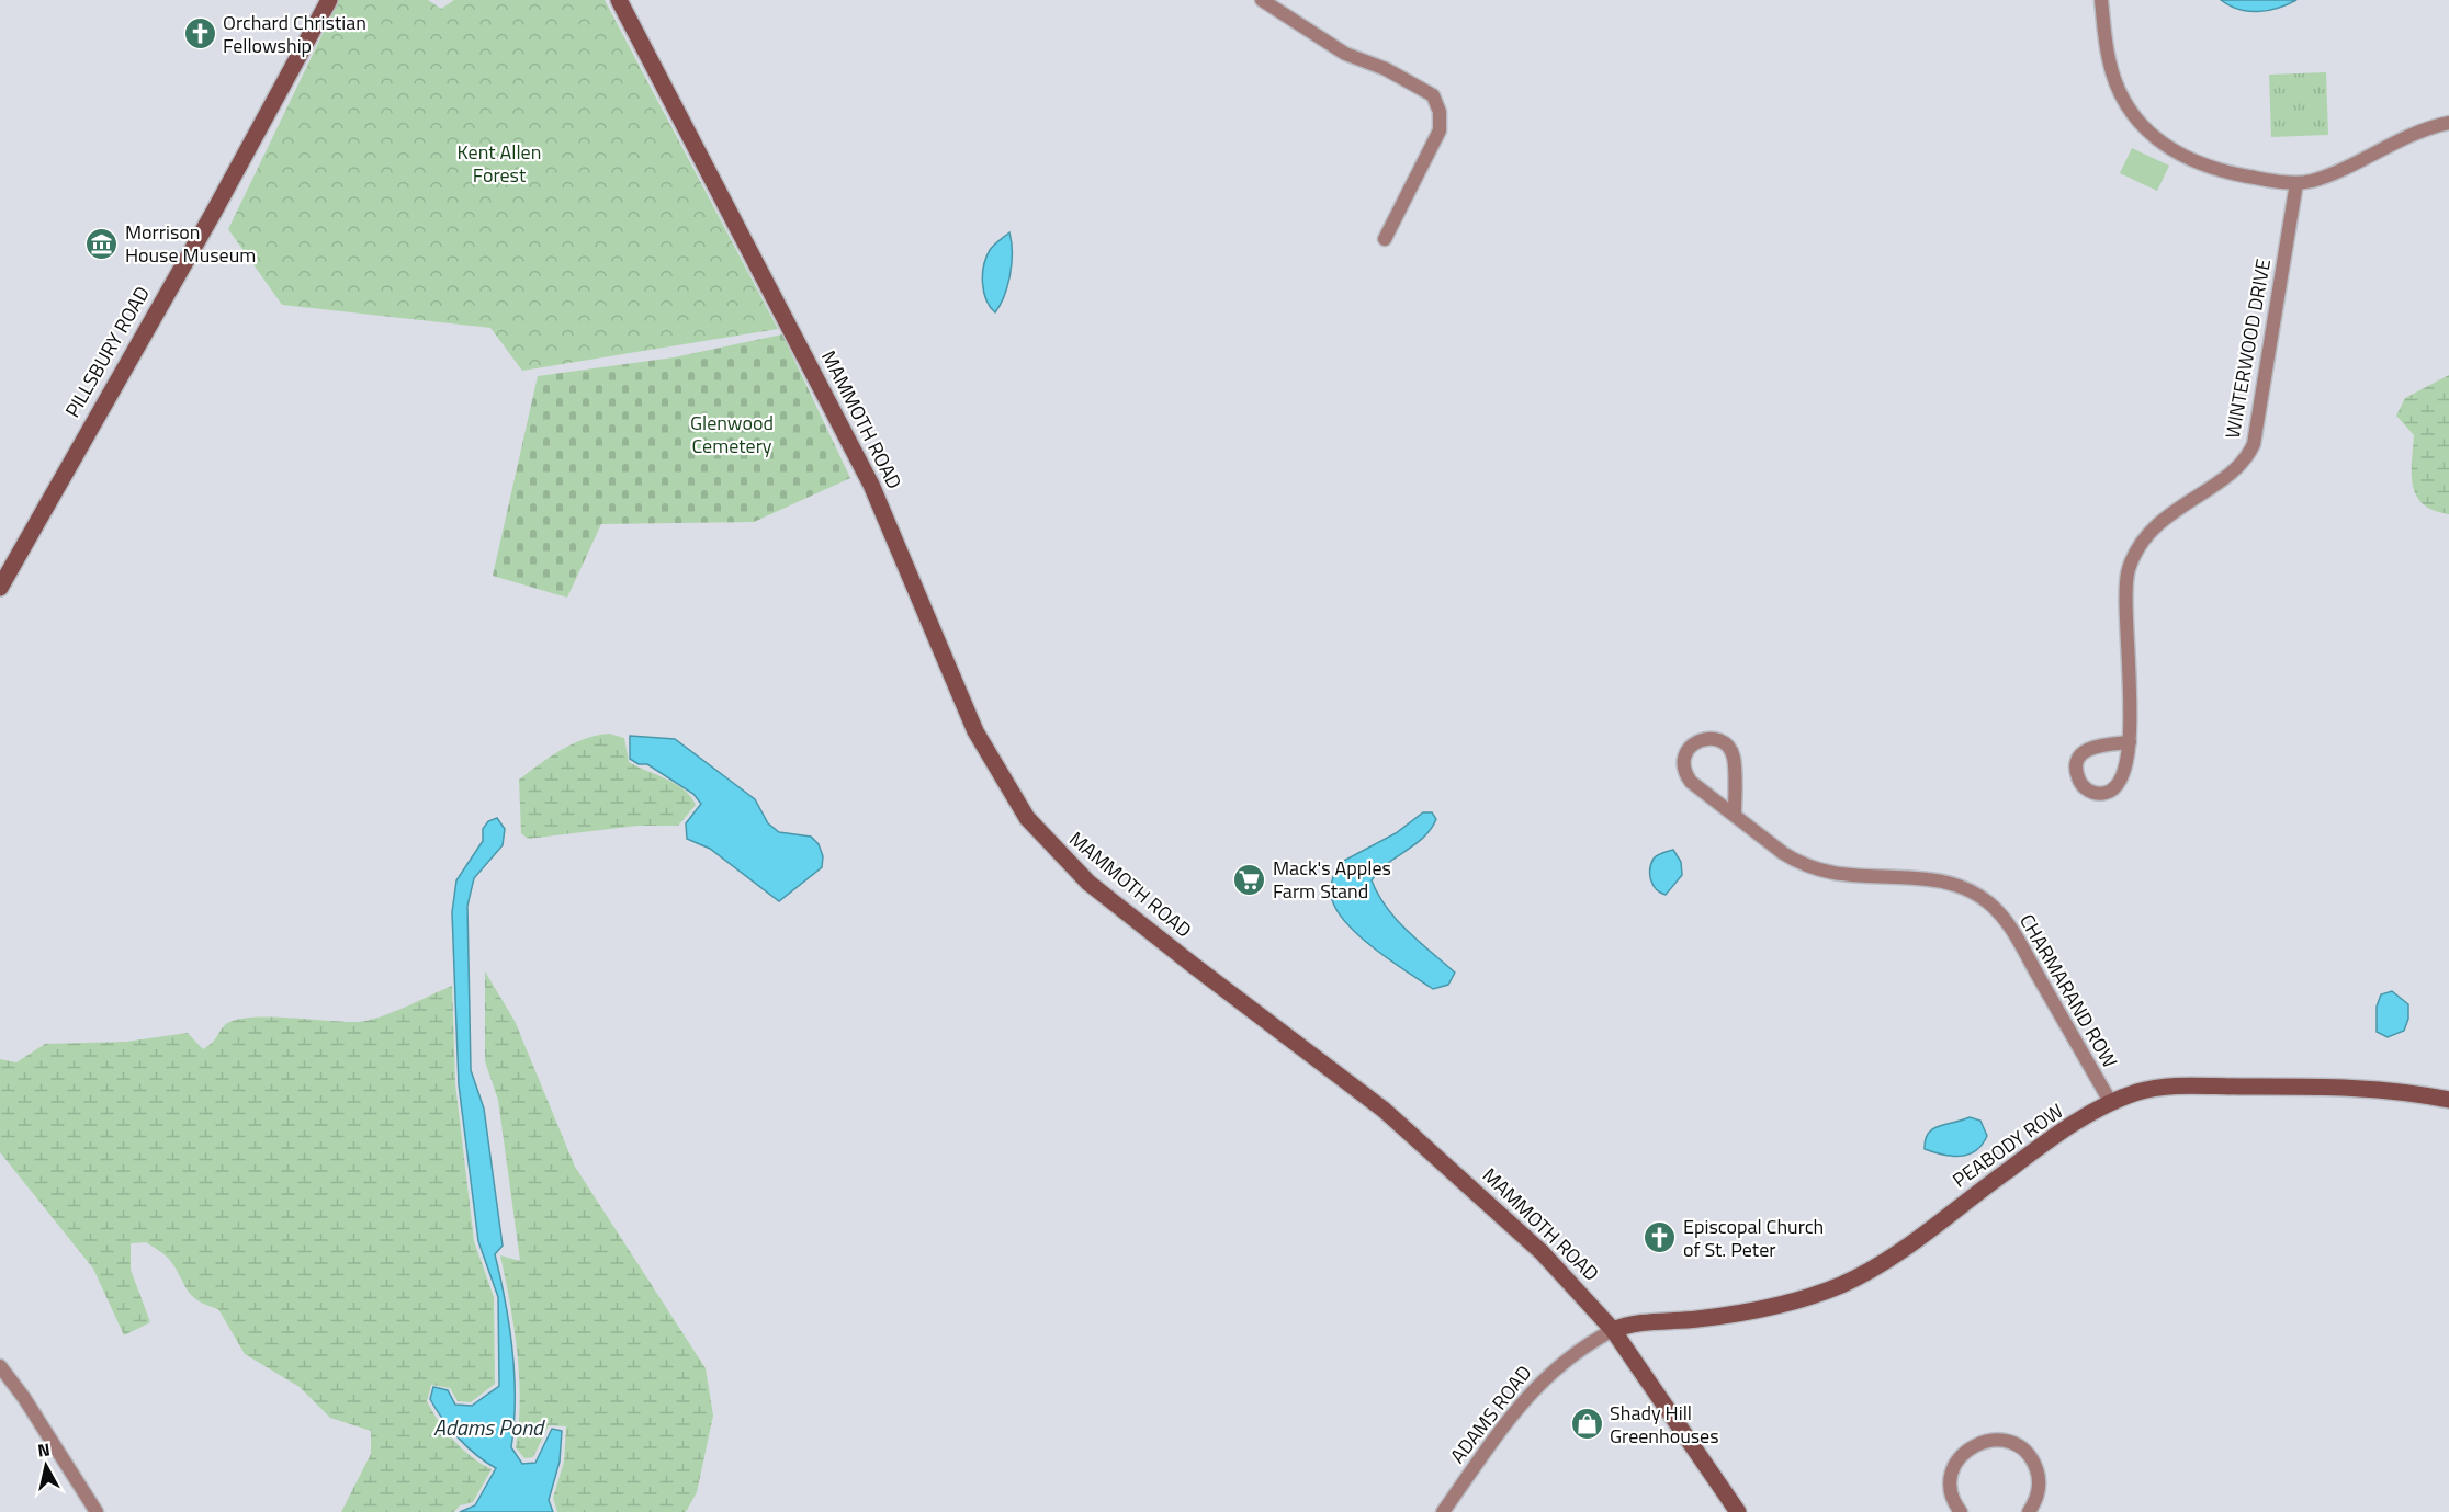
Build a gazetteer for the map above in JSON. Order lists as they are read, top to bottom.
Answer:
{
  "streets": {
    "main road": ["PILLSBURY ROAD", "MAMMOTH ROAD", "PEABODY ROW"],
    "street": ["WINTERWOOD DRIVE", "CHARMARAND ROW", "ADAMS ROAD"]
  },
  "crossings": [
    ["MAMMOTH ROAD", "PEABODY ROW"],
    ["MAMMOTH ROAD", "ADAMS ROAD"],
    ["CHARMARAND ROW", "PEABODY ROW"],
    ["PEABODY ROW", "ADAMS ROAD"]
  ],
  "water": ["Adams Pond"],
  "parks": ["Kent Allen Forest", "Glenwood Cemetery"],
  "places": {
    "church": ["Orchard Christian Fellowship", "Episcopal Church of St. Peter"],
    "museum": ["Morrison House Museum"],
    "supermarket": ["Mack's Apples Farm Stand"],
    "shop": ["Shady Hill Greenhouses"]
  },
  "north": "top"
}
